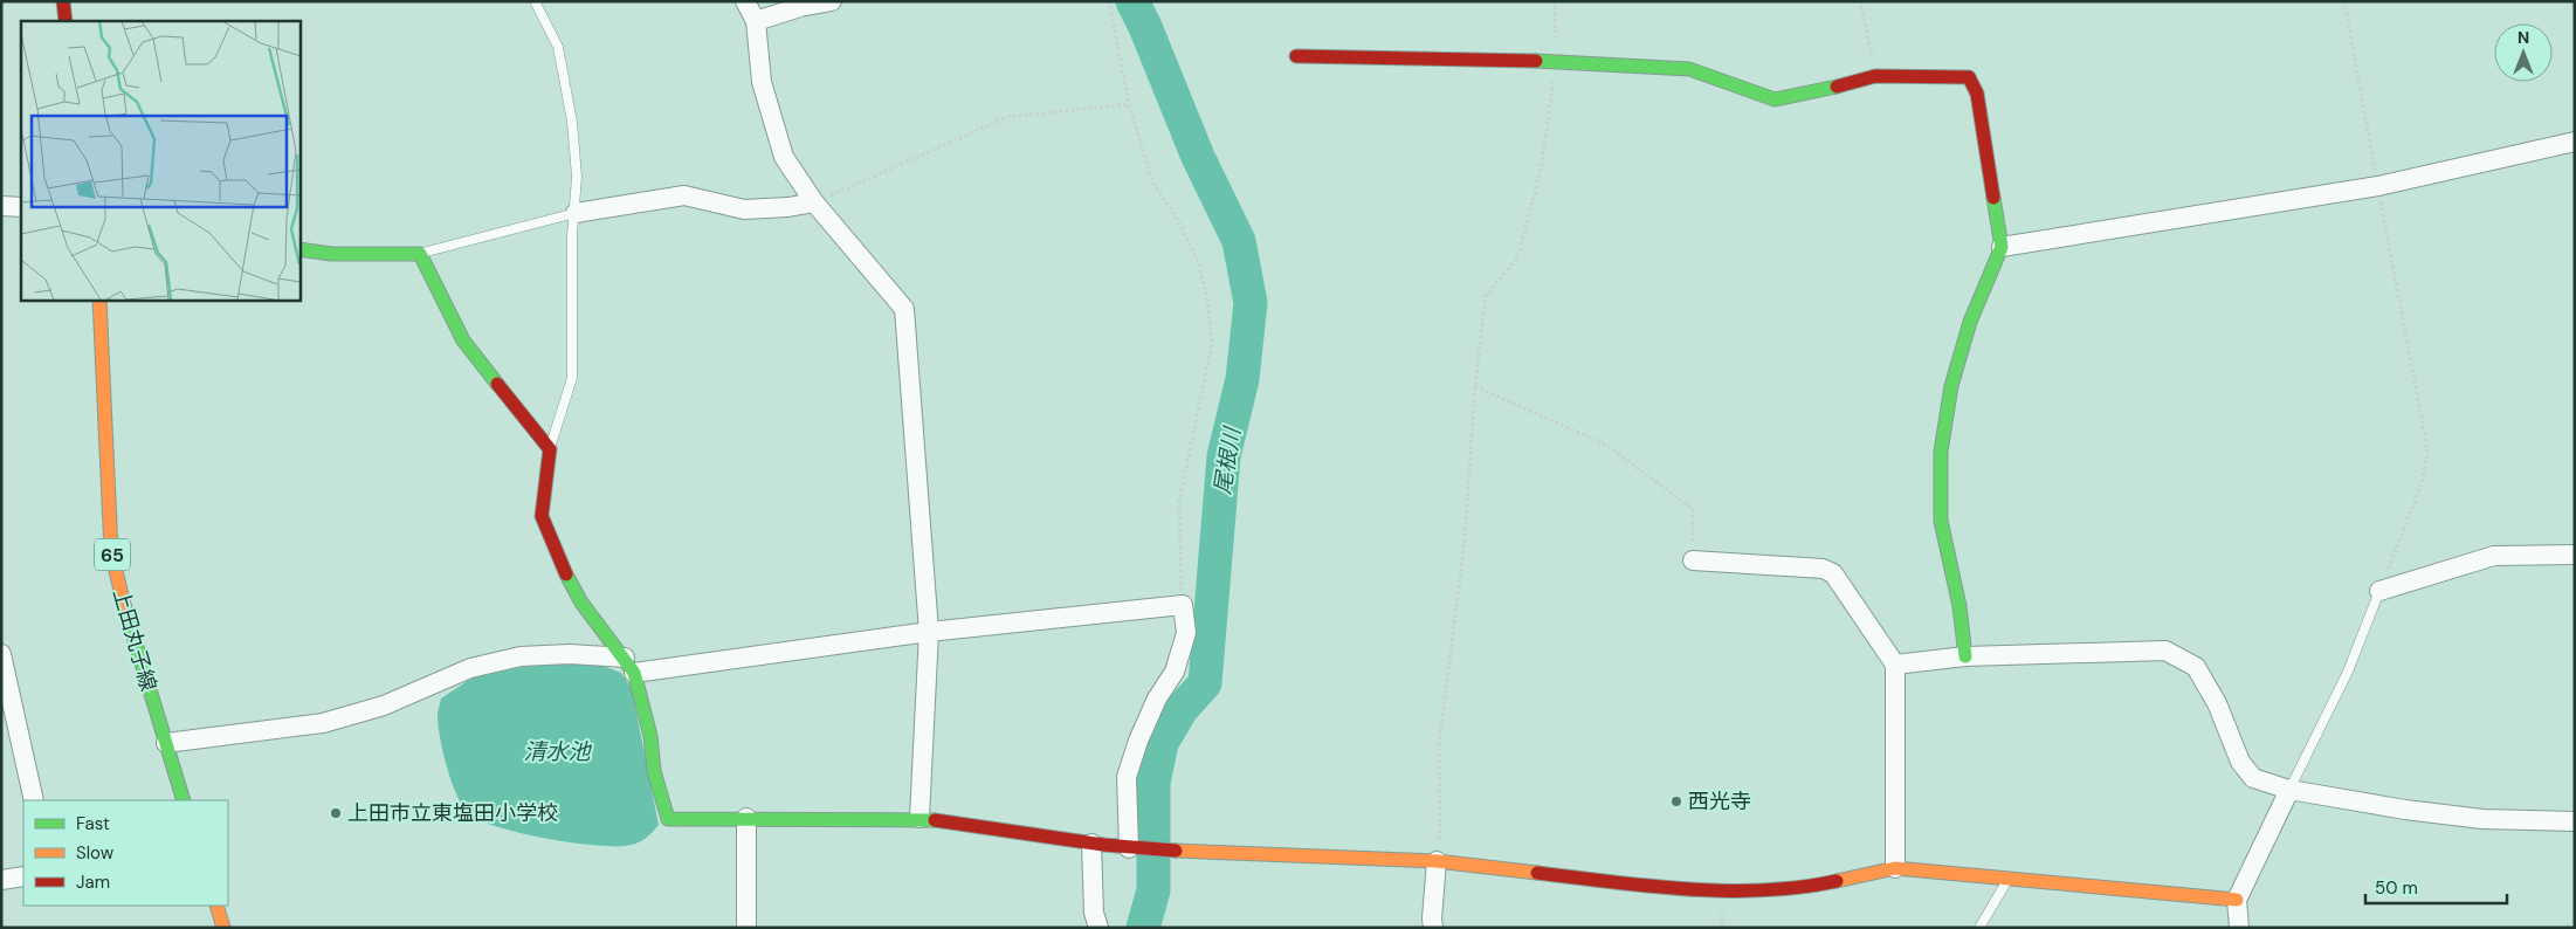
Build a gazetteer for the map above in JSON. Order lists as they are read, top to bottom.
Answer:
{
  "streets": {
    "street": ["65", "上田丸子線"]
  },
  "water": ["尾根川", "清水池"],
  "places": ["西光寺", "上田市立東塩田小学校"],
  "legend": ["Fast", "Slow", "Jam"],
  "scale_bar": "50 m",
  "north": "top"
}
